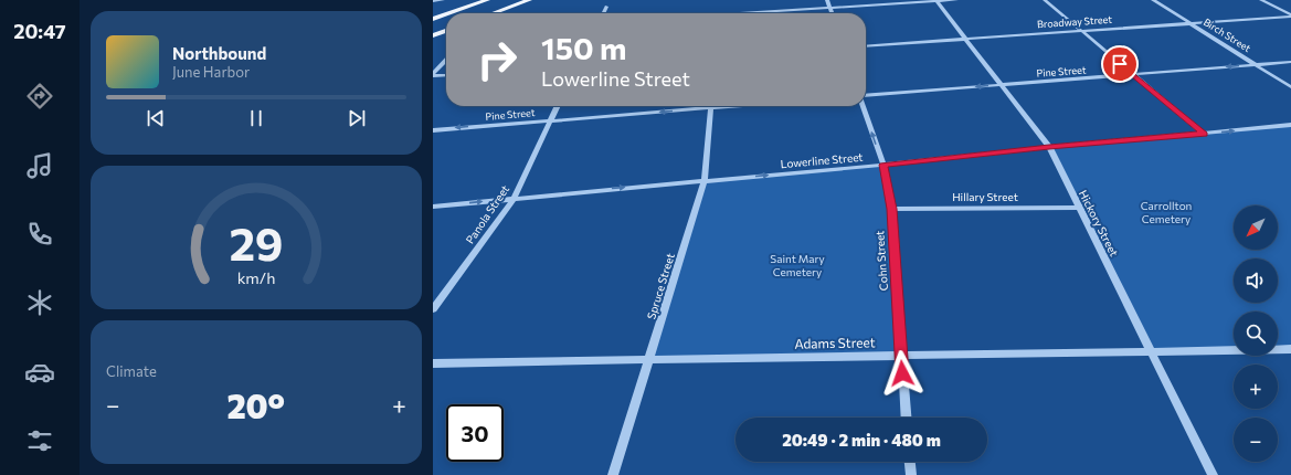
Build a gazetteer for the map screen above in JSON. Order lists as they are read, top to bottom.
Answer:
{
  "streets": {
    "street": [
      "Broadway Street",
      "Birch Street",
      "Pine Street",
      "Lowerline Street",
      "Hillary Street",
      "Panola Street",
      "Hickory Street",
      "Cohn Street",
      "Spruce Street",
      "Adams Street"
    ]
  },
  "crossings": [
    ["Broadway Street", "Birch Street"],
    ["Broadway Street", "Hickory Street"],
    ["Birch Street", "Pine Street"],
    ["Pine Street", "Panola Street"],
    ["Pine Street", "Hickory Street"],
    ["Lowerline Street", "Panola Street"],
    ["Lowerline Street", "Hickory Street"],
    ["Lowerline Street", "Cohn Street"],
    ["Lowerline Street", "Spruce Street"],
    ["Hillary Street", "Hickory Street"],
    ["Hillary Street", "Cohn Street"],
    ["Hickory Street", "Adams Street"],
    ["Cohn Street", "Adams Street"],
    ["Spruce Street", "Adams Street"]
  ],
  "one_way": ["Pine Street", "Lowerline Street"],
  "parks": ["Carrollton Cemetery", "Saint Mary Cemetery"],
  "north": "bottom left",
  "page": {
    "tabs": "20:47",
    "turn": ["150 m", "Lowerline Street"],
    "song": ["Northbound", "June Harbor"],
    "map_buttons": ["+", "−"],
    "tile": "Climate",
    "heat": ["−", "20°", "+"],
    "limit": "30",
    "trip": "20:49 · 2 min · 480 m",
    "gauge": ["29", "km/h"]
  }
}
